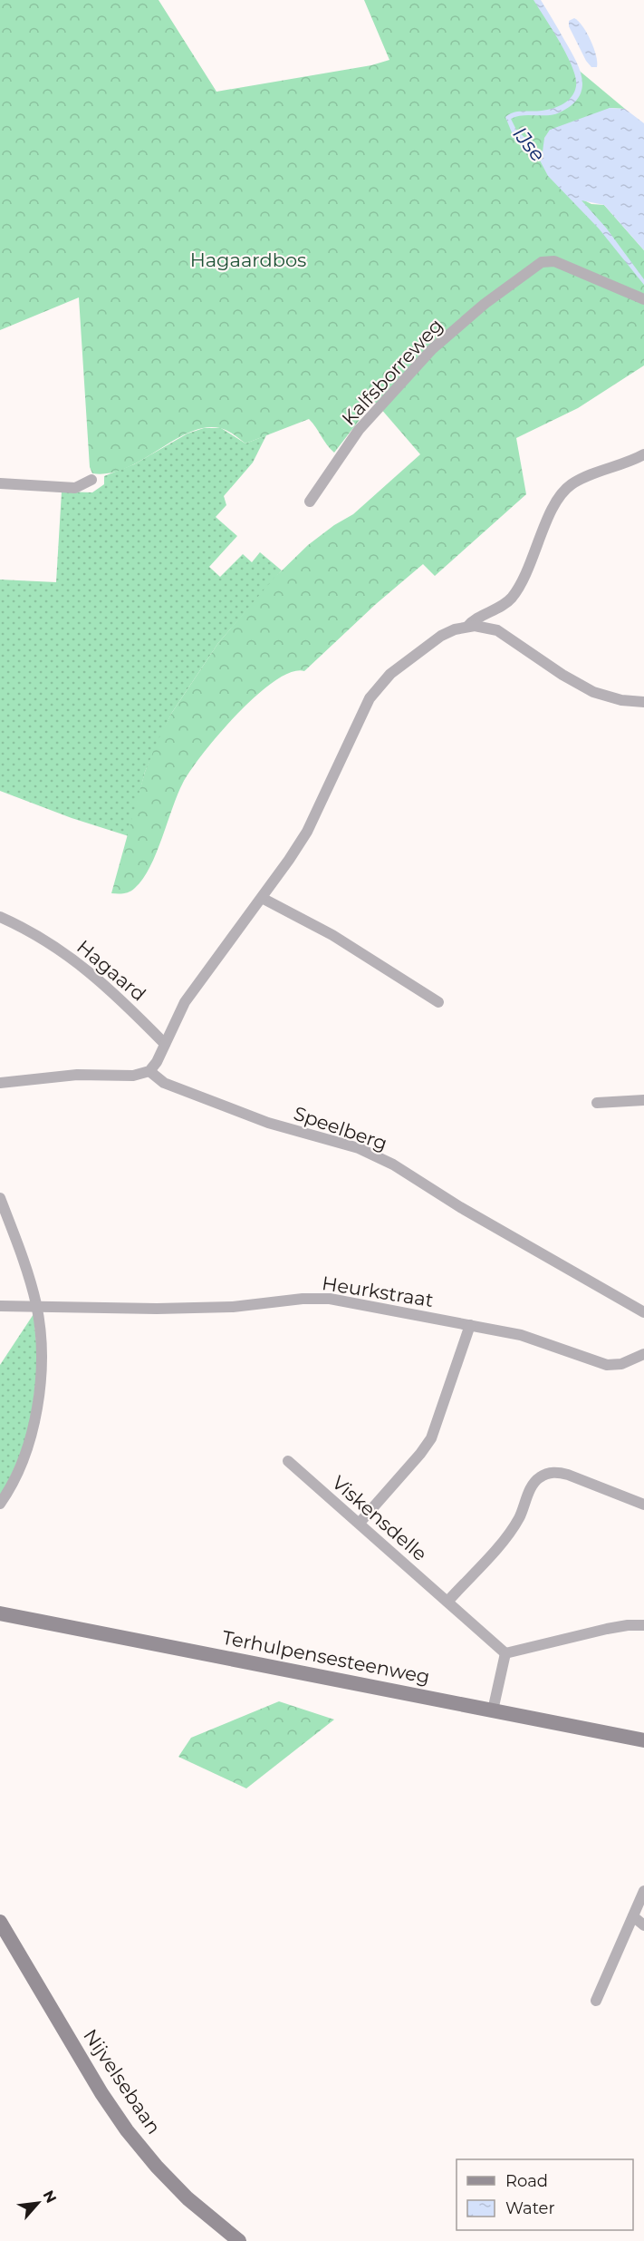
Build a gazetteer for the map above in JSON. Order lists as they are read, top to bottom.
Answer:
{
  "streets": {
    "main road": ["Terhulpensesteenweg", "Nijvelsebaan"],
    "street": [
      "Kalfsborreweg",
      "Hagaard",
      "Speelberg",
      "Heurkstraat",
      "Viskensdelle"
    ]
  },
  "water": ["IJse"],
  "parks": ["Hagaardbos"],
  "legend": ["Road", "Water"],
  "north": "top right"
}
